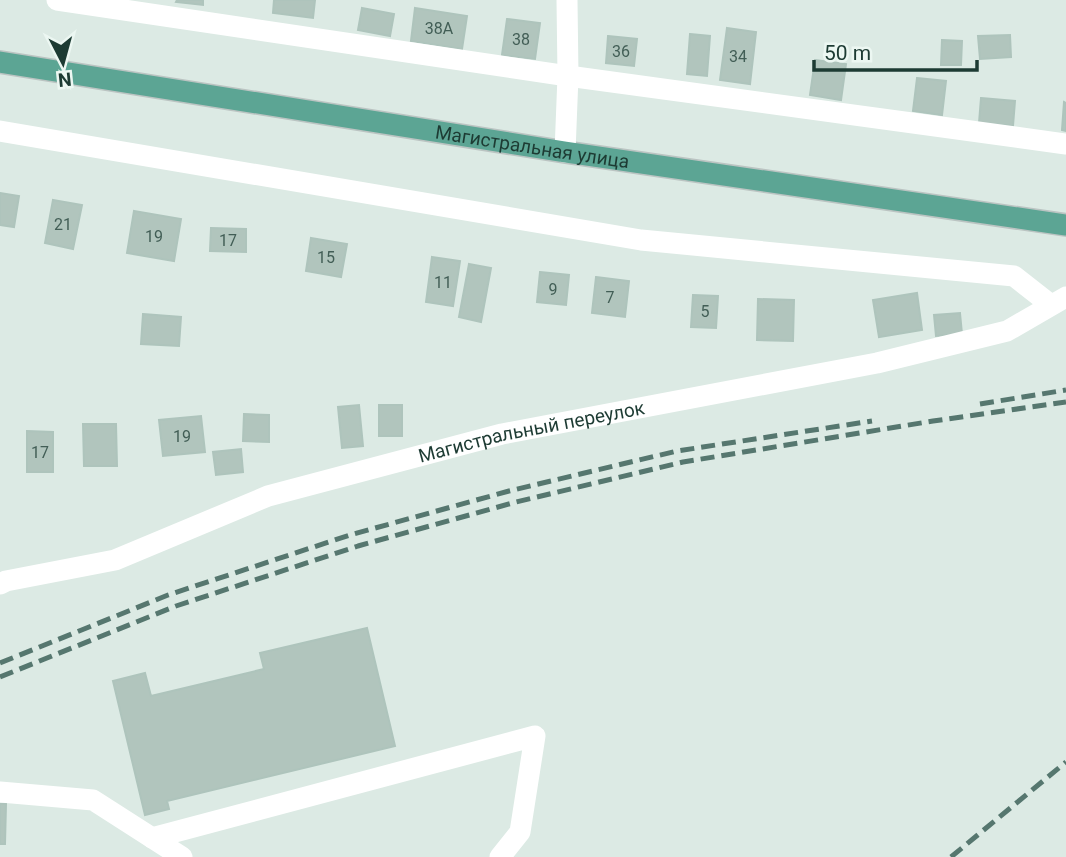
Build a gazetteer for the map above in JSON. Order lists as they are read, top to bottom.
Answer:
{
  "streets": {
    "main road": ["Магистральная улица"],
    "street": ["Магистральный переулок"]
  },
  "house_numbers": [
    "38А",
    "38",
    "36",
    "34",
    "21",
    "19",
    "17",
    "15",
    "11",
    "9",
    "7",
    "5",
    "19",
    "17"
  ],
  "scale_bar": "50 m",
  "north": "bottom"
}
